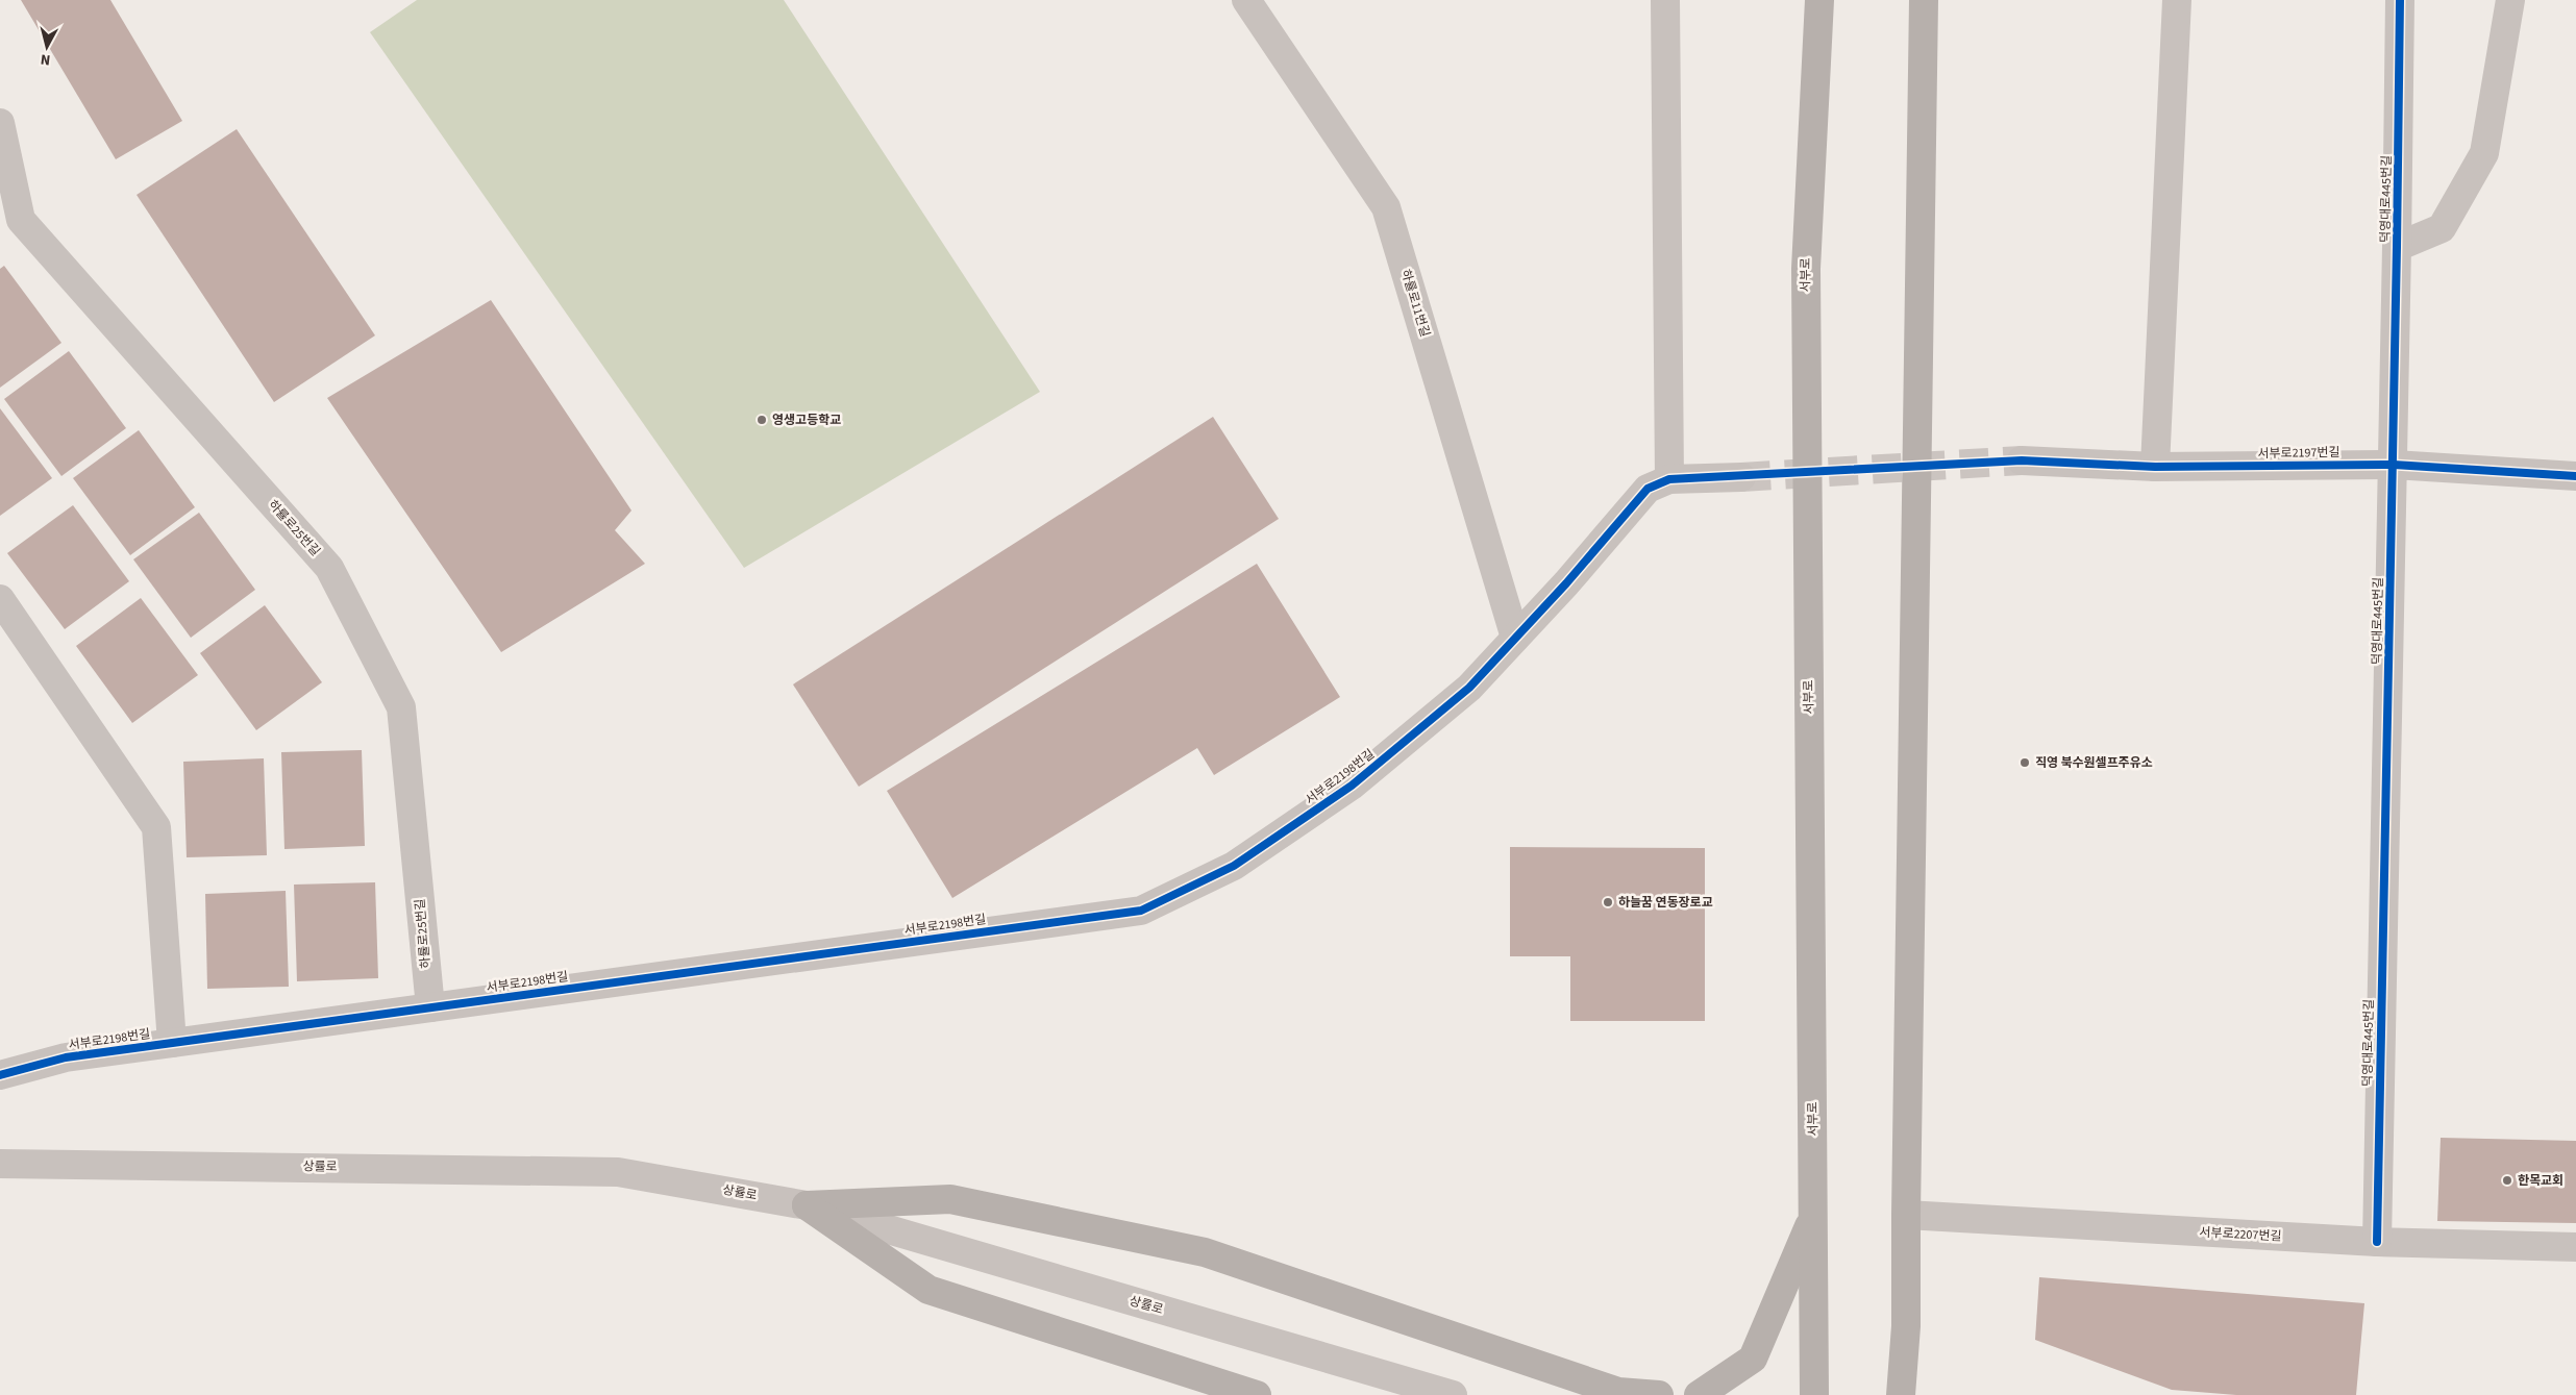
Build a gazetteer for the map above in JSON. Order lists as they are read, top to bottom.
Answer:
{
  "streets": {
    "main road": ["서부로"],
    "street": [
      "덕영대로445번길",
      "하률로11번길",
      "서부로2197번길",
      "하률로25번길",
      "서부로2198번길",
      "상률로",
      "서부로2207번길"
    ]
  },
  "crossings": [
    ["덕영대로445번길", "서부로2197번길"],
    ["덕영대로445번길", "서부로2207번길"],
    ["하률로11번길", "서부로2198번길"],
    ["하률로25번길", "서부로2198번길"]
  ],
  "places": [
    "영생고등학교",
    "직영 북수원셀프주유소",
    "하늘꿈 연동장로교",
    "한목교회"
  ],
  "north": "bottom"
}
